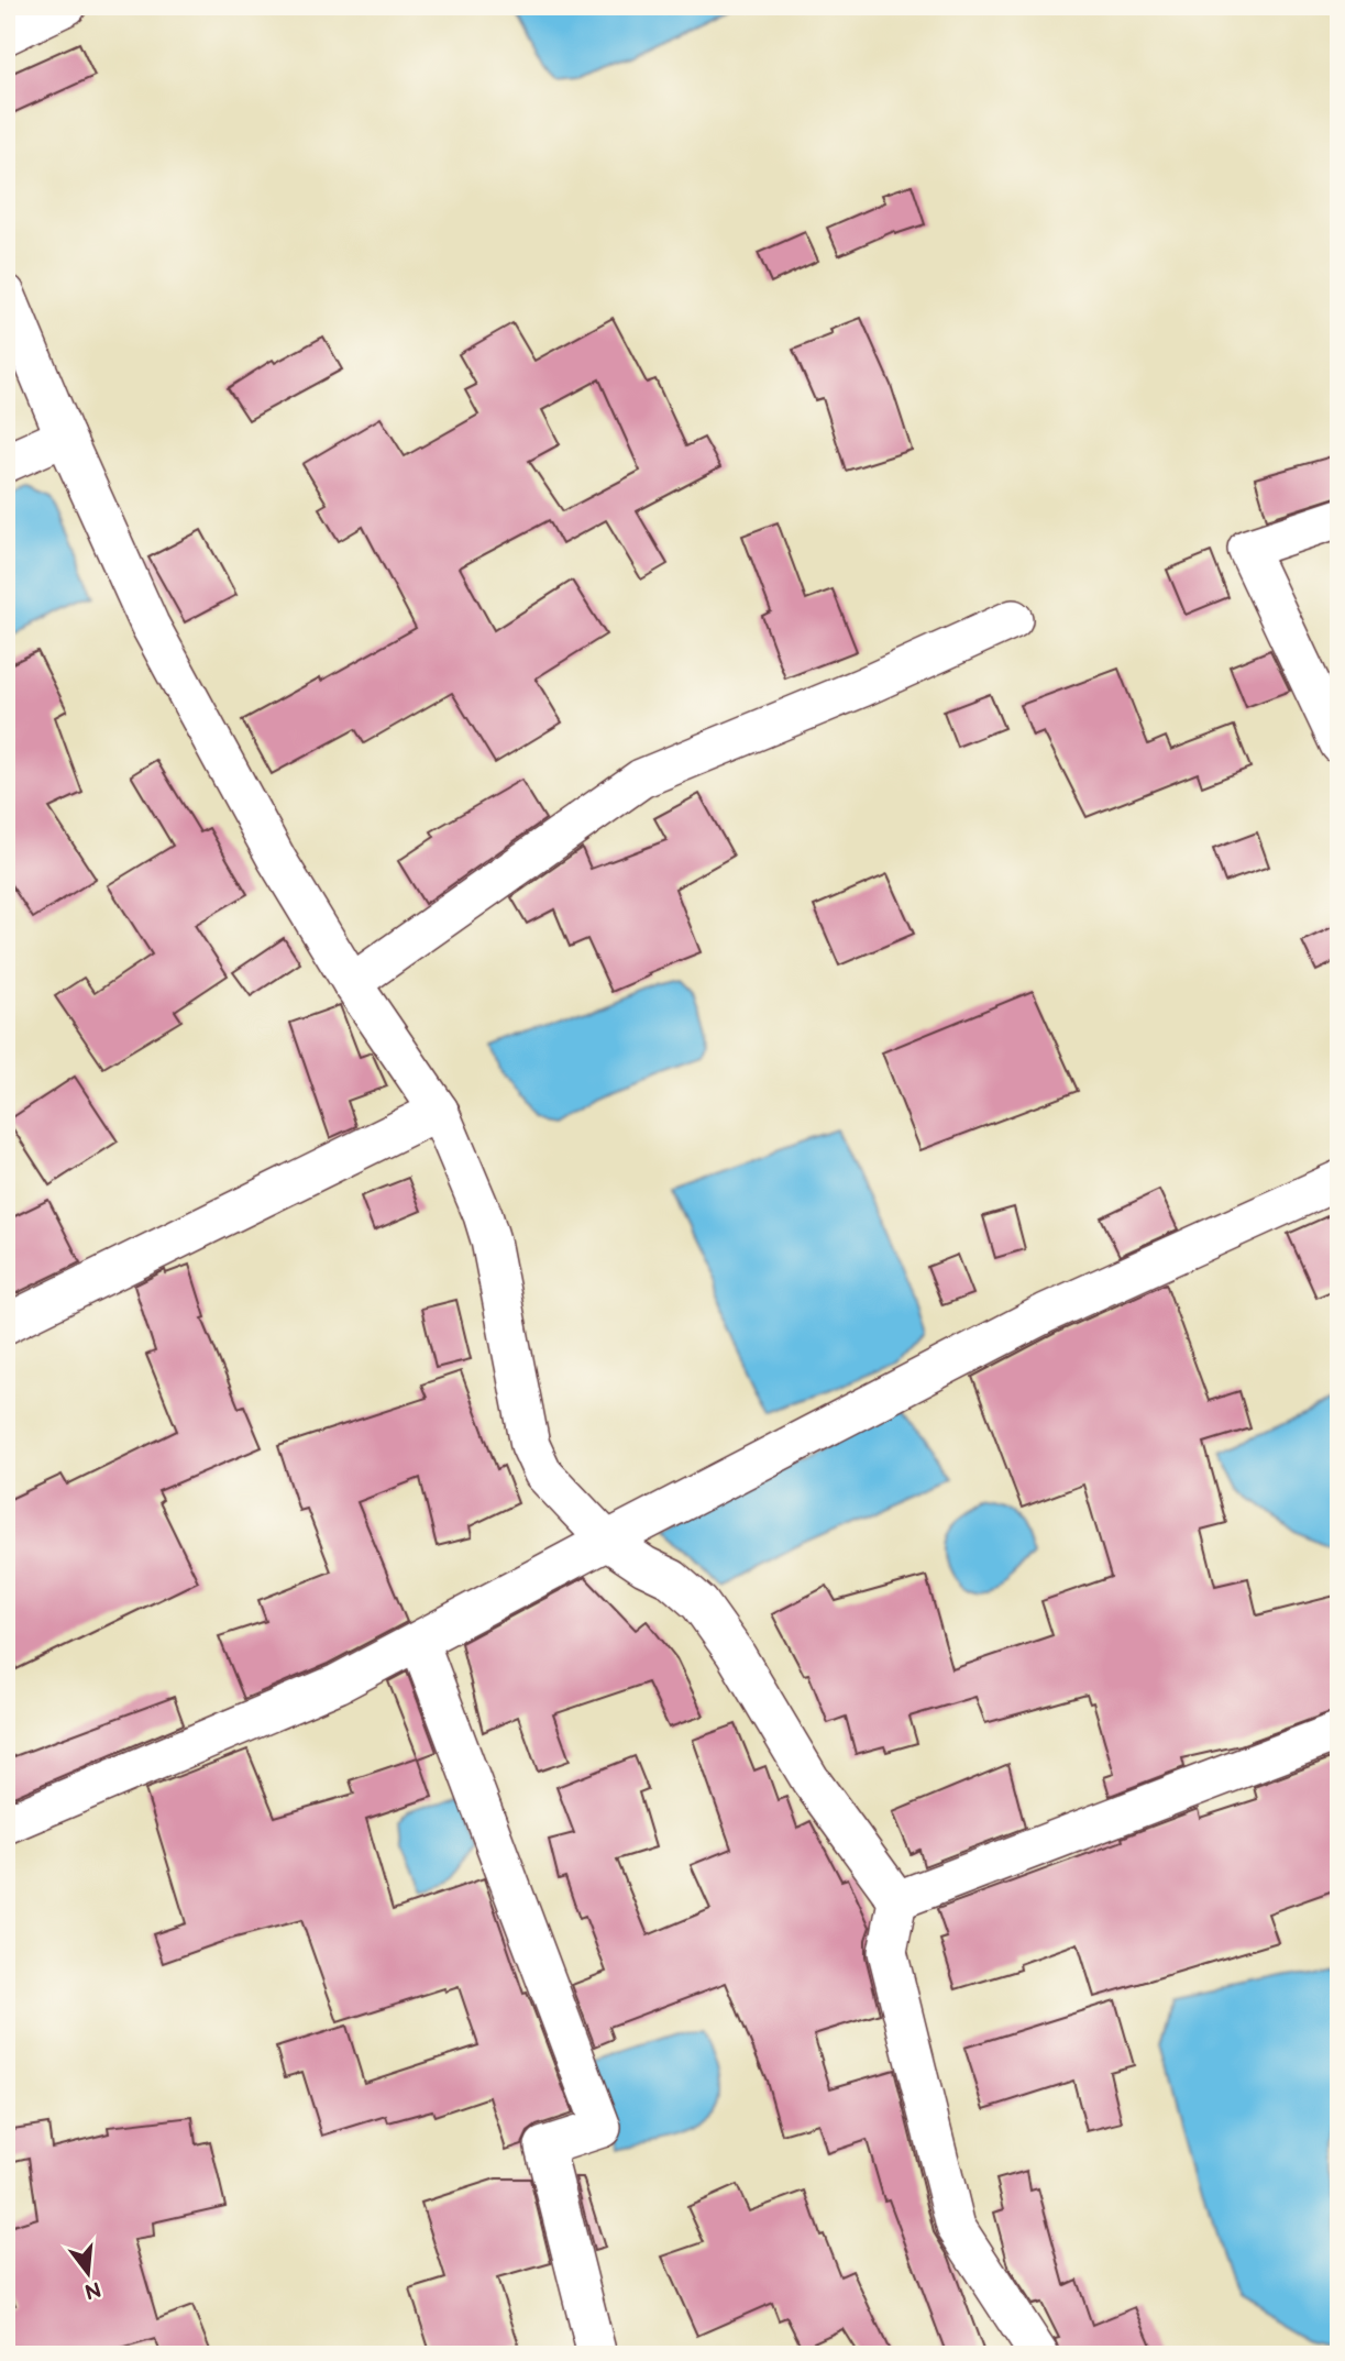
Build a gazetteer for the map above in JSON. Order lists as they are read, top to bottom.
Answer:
{
  "north": "bottom"
}
